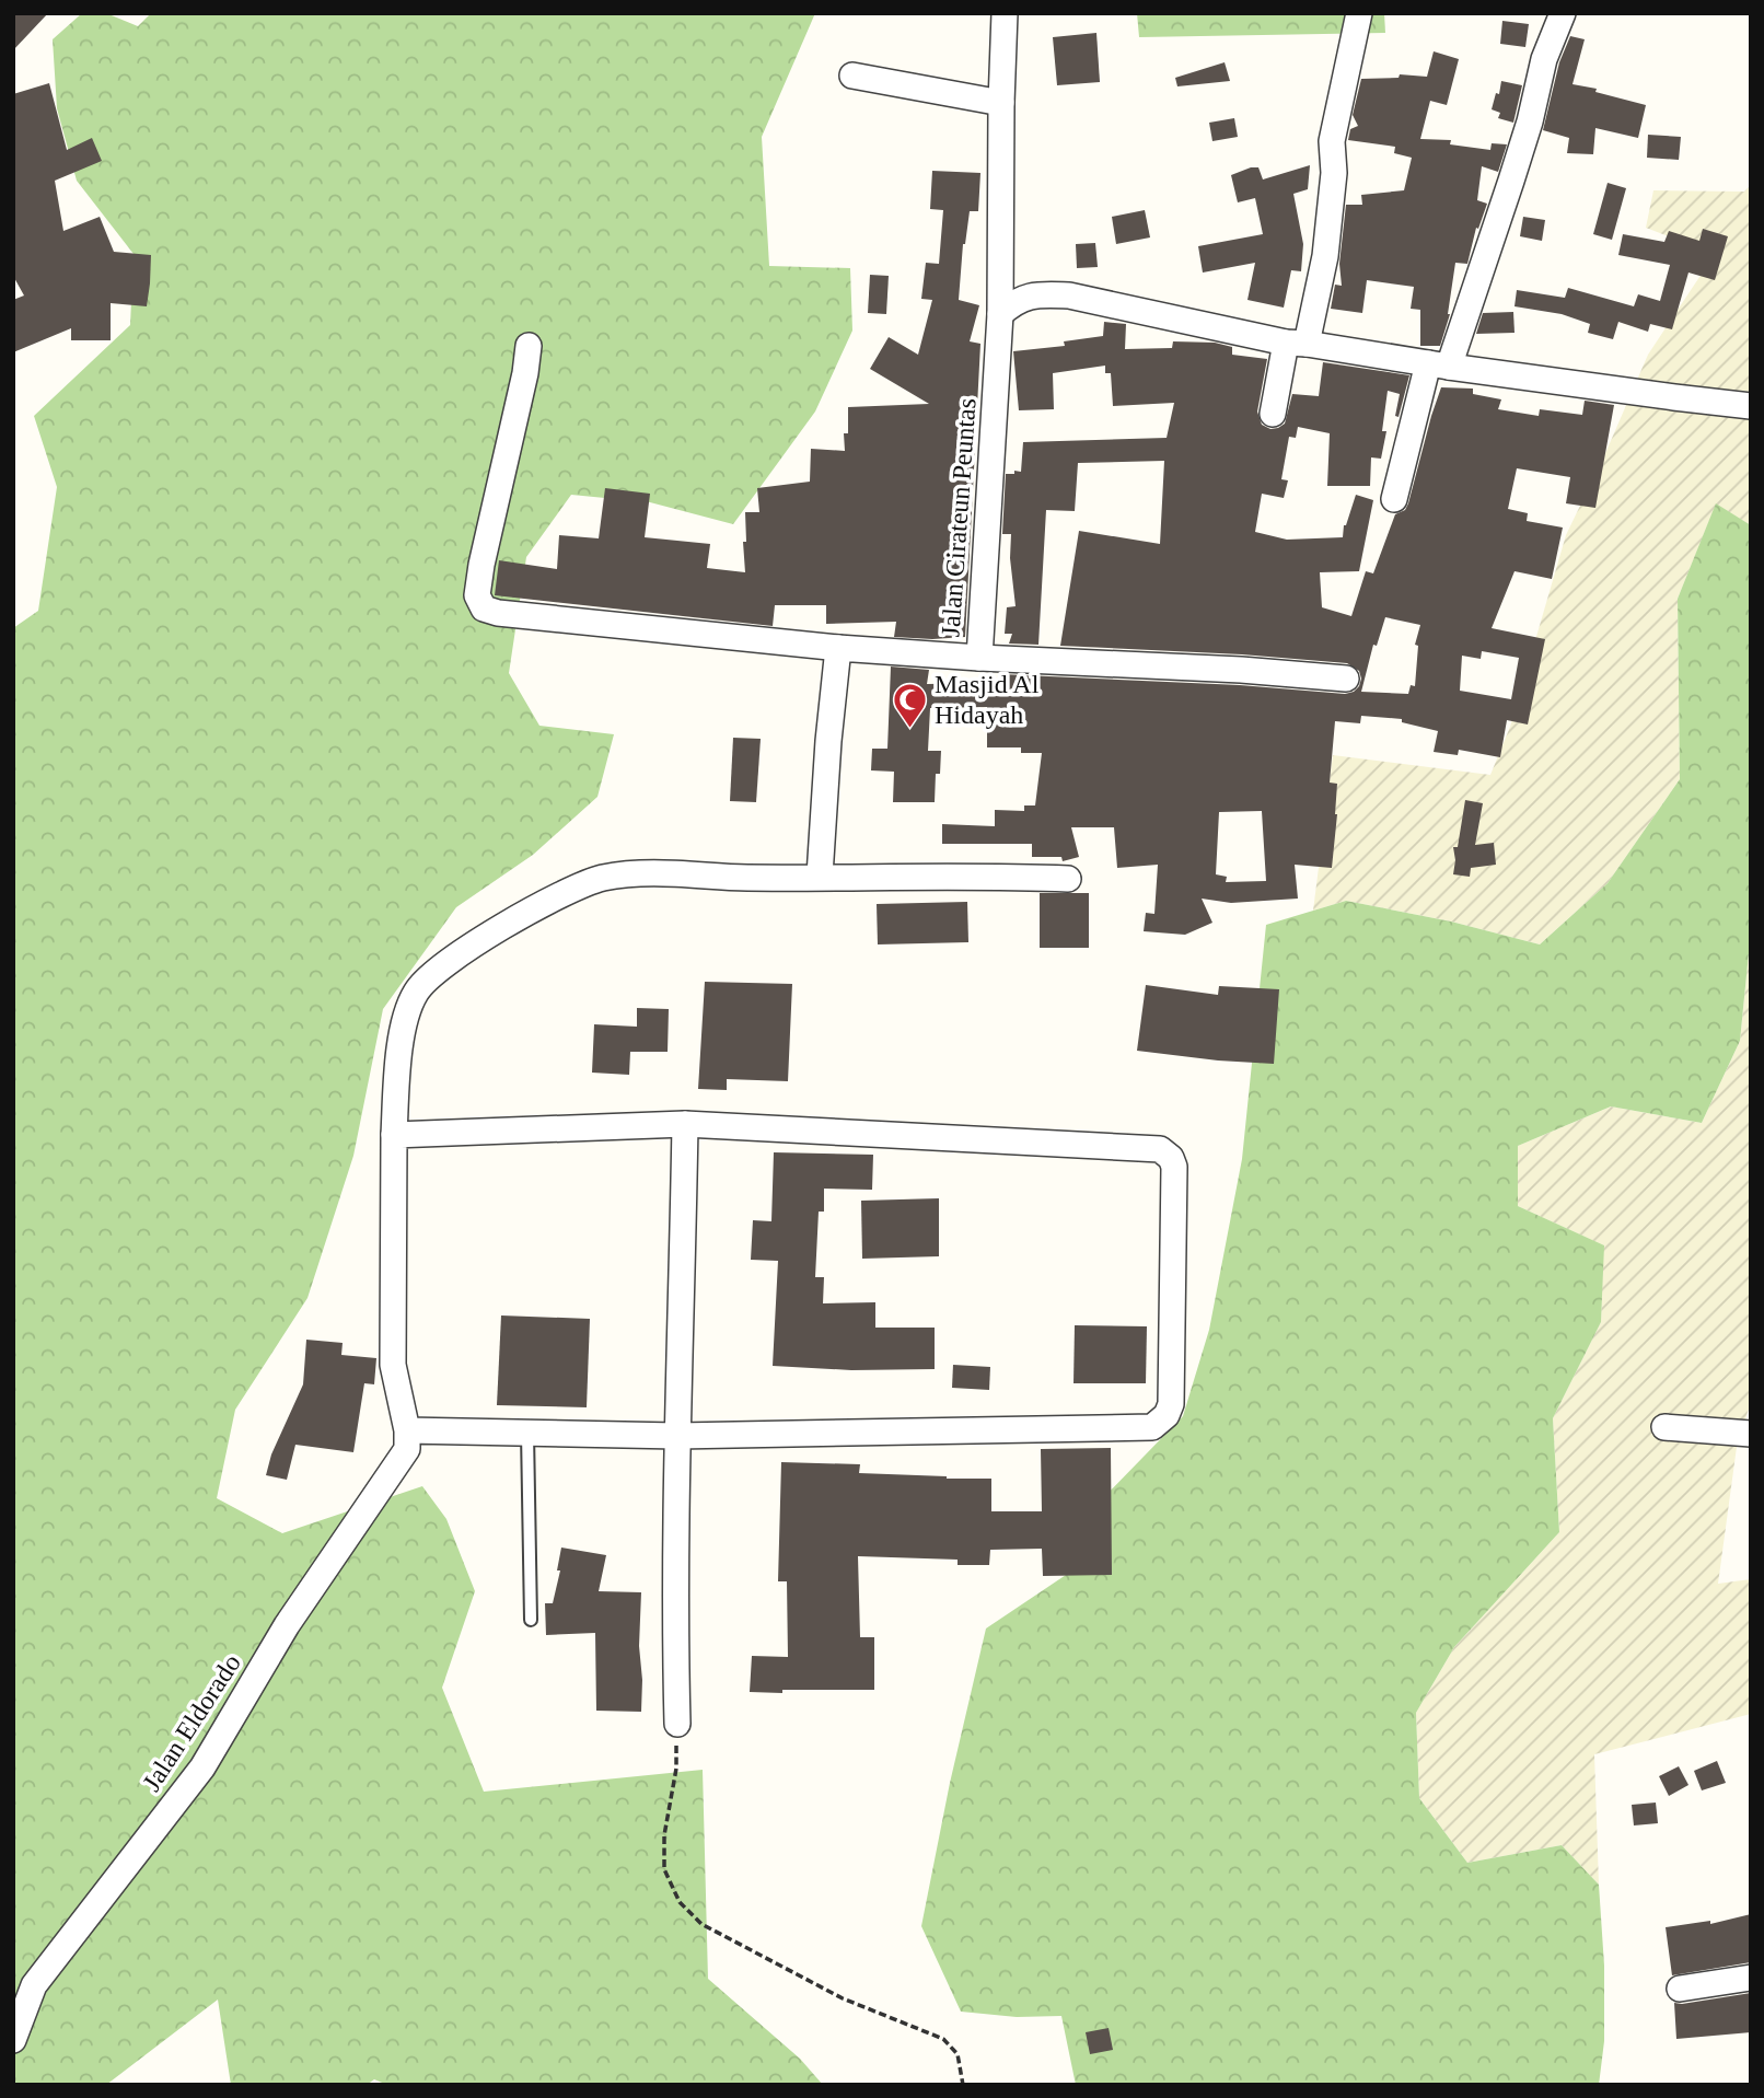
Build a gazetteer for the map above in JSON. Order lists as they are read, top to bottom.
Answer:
{
  "streets": {
    "street": ["Jalan Cirateun Peuntas", "Jalan Eldorado"]
  },
  "places": {
    "mosque": ["Masjid Al Hidayah"]
  }
}
